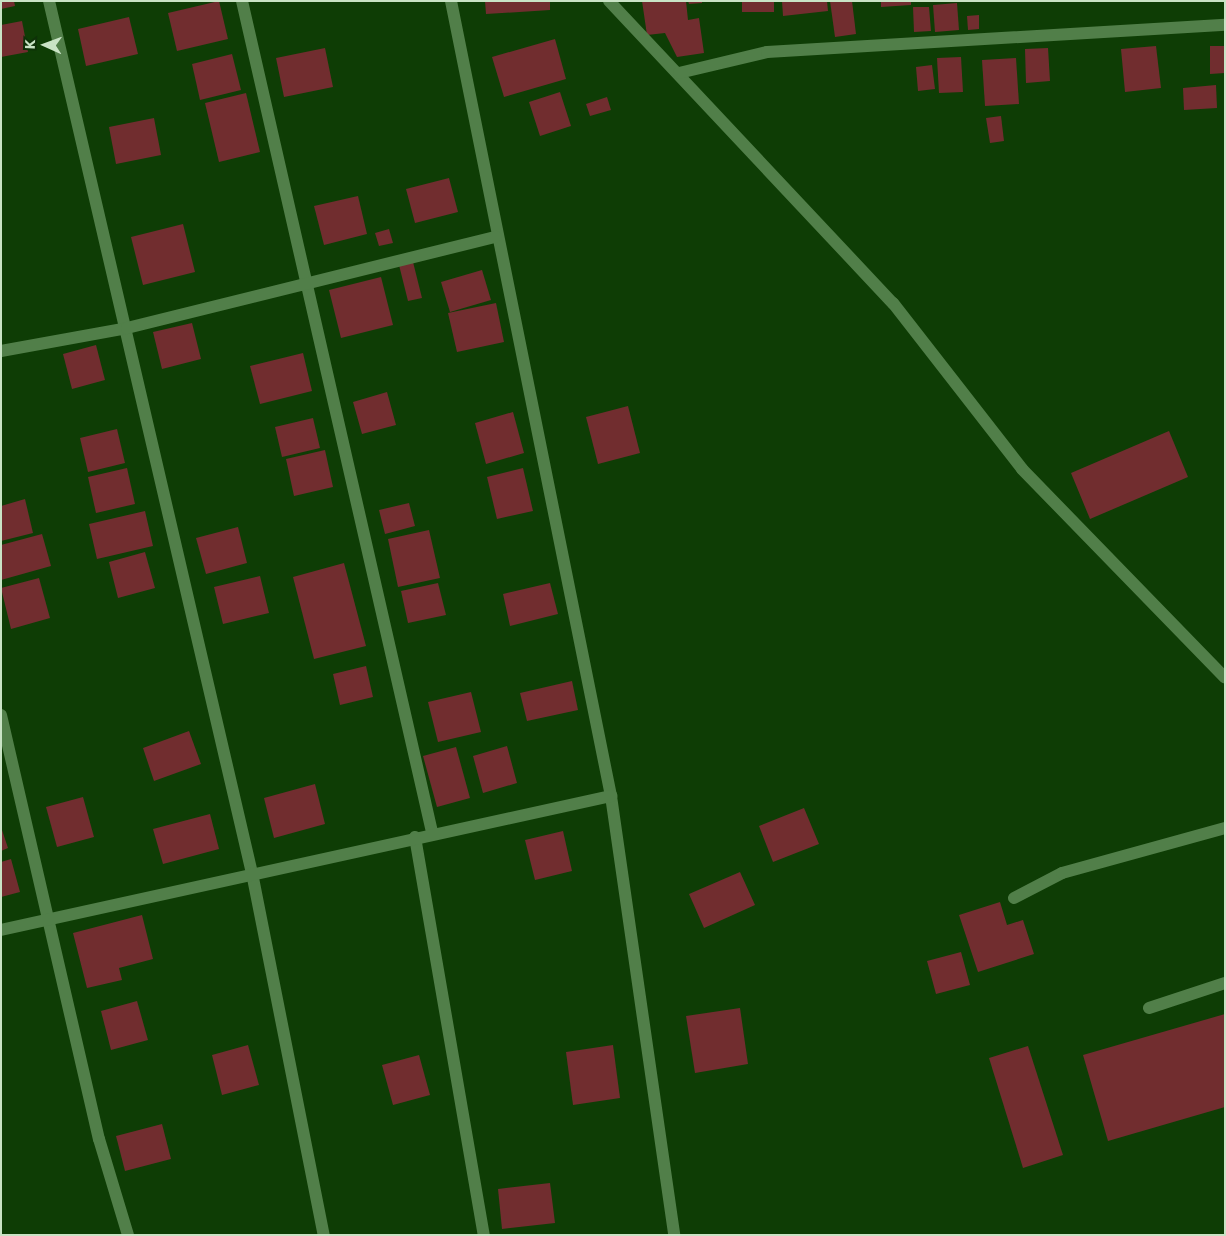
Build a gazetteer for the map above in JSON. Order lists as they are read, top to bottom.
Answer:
{
  "north": "left"
}
